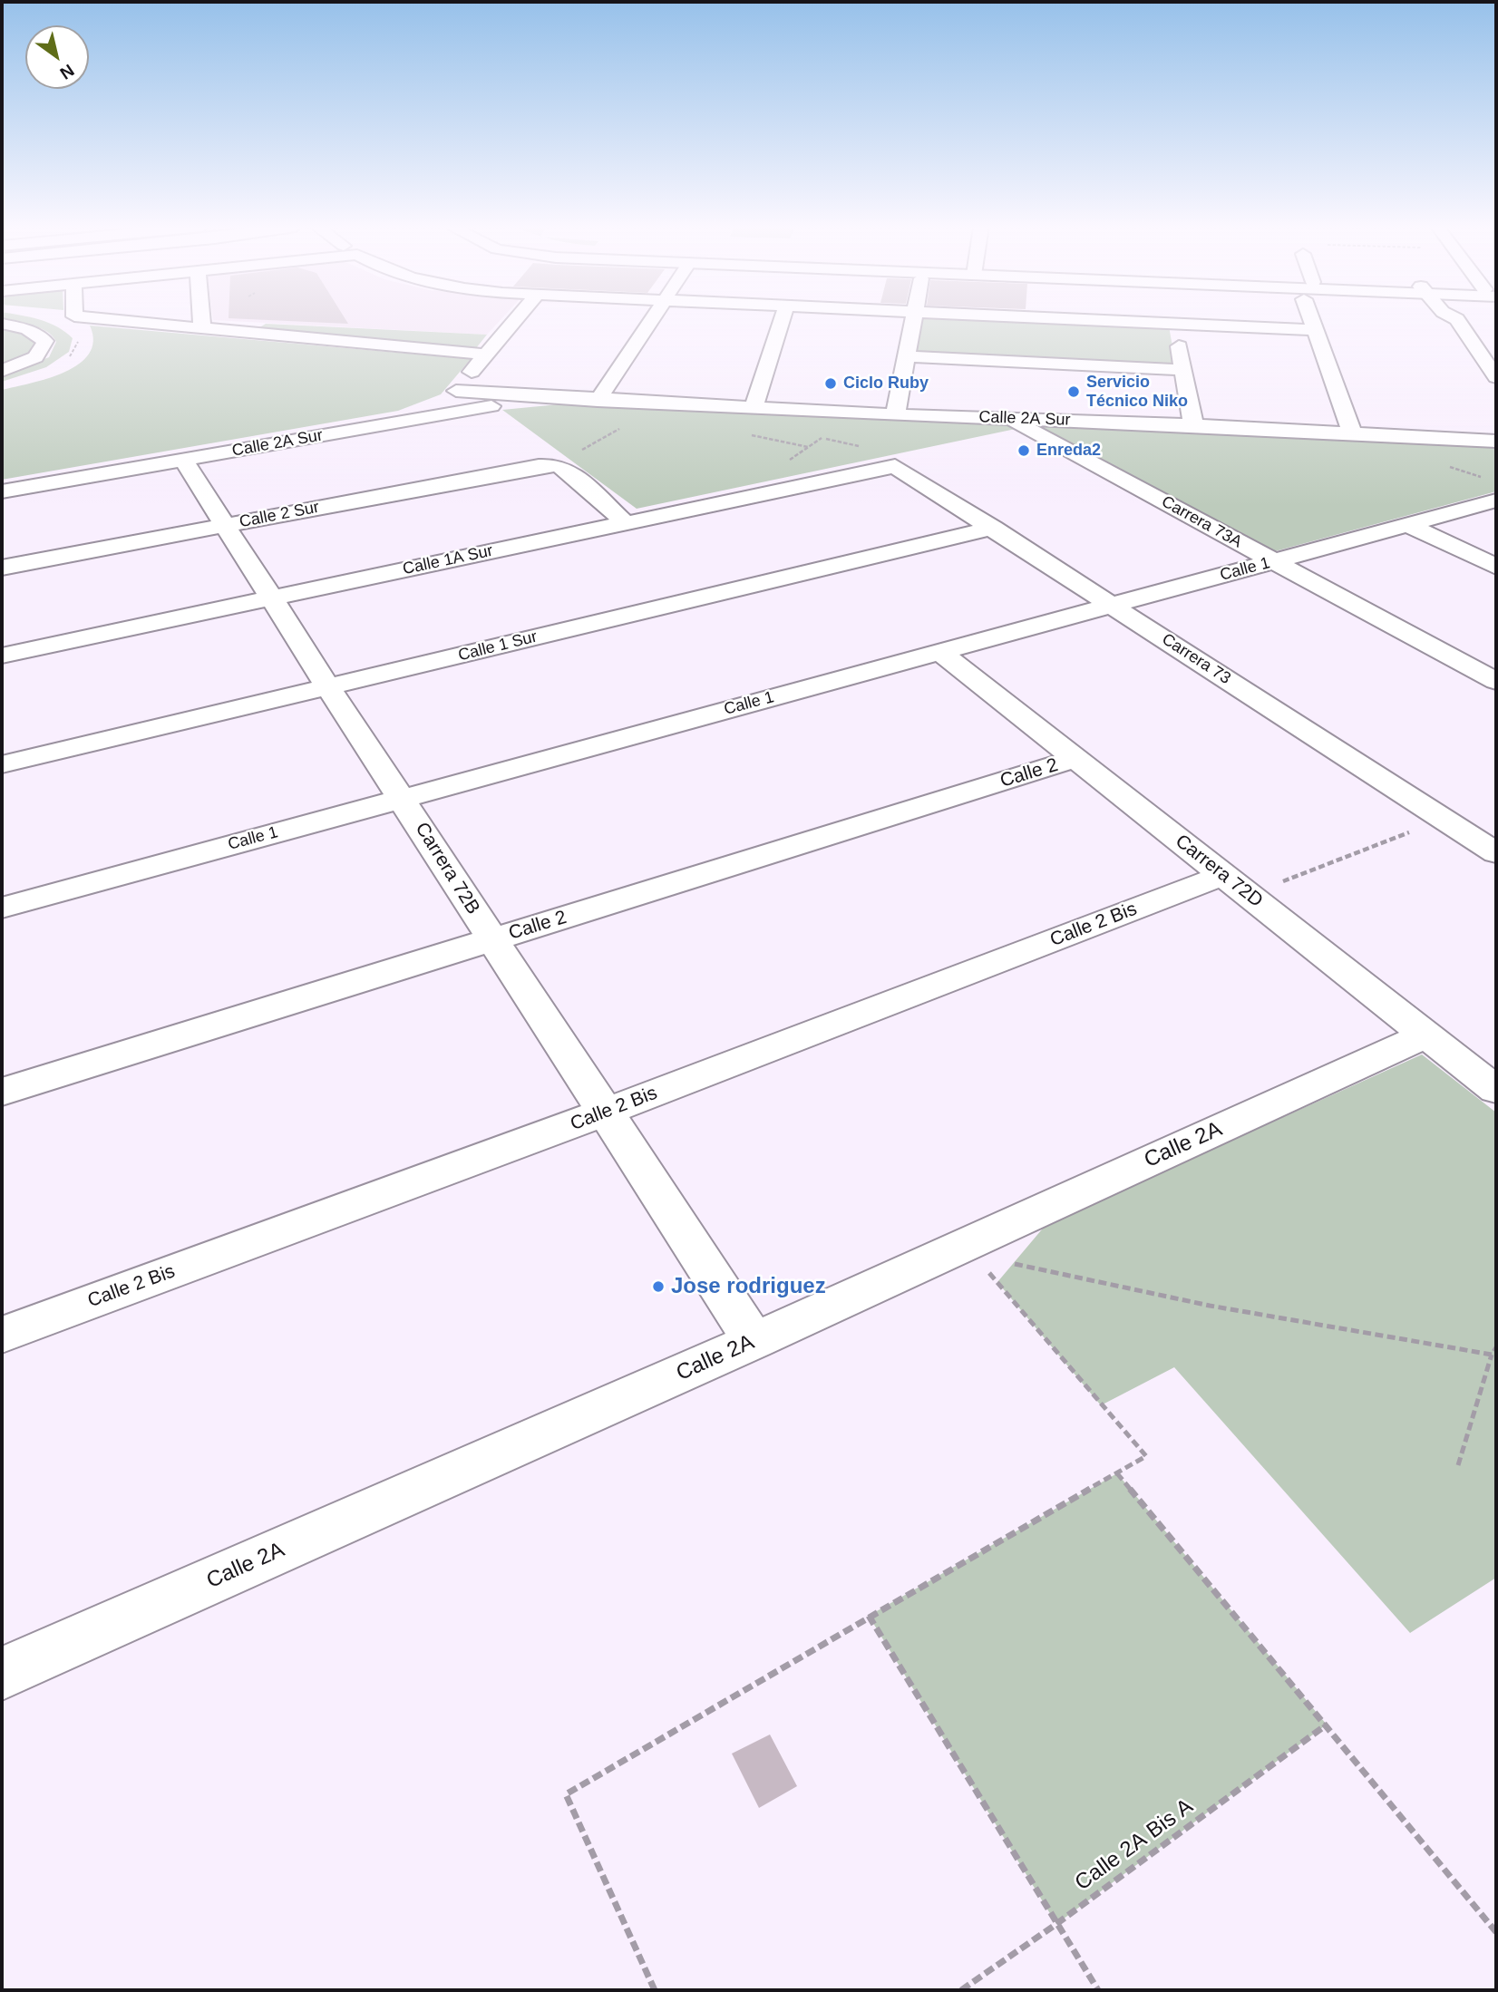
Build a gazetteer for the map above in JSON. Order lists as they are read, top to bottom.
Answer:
{
  "streets": {
    "main road": [
      "Calle 2A Sur",
      "Calle 2 Sur",
      "Carrera 73A",
      "Calle 1A Sur",
      "Calle 1",
      "Calle 1 Sur",
      "Carrera 73",
      "Calle 2",
      "Carrera 72B",
      "Carrera 72D",
      "Calle 2 Bis",
      "Calle 2A"
    ],
    "path": ["Calle 2A Bis A"]
  },
  "crossings": [
    ["Calle 2A Sur", "Carrera 73A"],
    ["Calle 2A Sur", "Carrera 72B"],
    ["Calle 2 Sur", "Carrera 72B"],
    ["Carrera 73A", "Calle 1"],
    ["Calle 1A Sur", "Carrera 73"],
    ["Calle 1A Sur", "Carrera 72B"],
    ["Calle 1", "Carrera 73"],
    ["Calle 1", "Carrera 72B"],
    ["Calle 1", "Carrera 72D"],
    ["Calle 1 Sur", "Carrera 73"],
    ["Calle 1 Sur", "Carrera 72B"],
    ["Calle 2", "Carrera 72B"],
    ["Calle 2", "Carrera 72D"],
    ["Carrera 72B", "Calle 2 Bis"],
    ["Carrera 72B", "Calle 2A"],
    ["Carrera 72D", "Calle 2 Bis"],
    ["Carrera 72D", "Calle 2A"]
  ],
  "places": [
    "Ciclo Ruby",
    "Servicio Técnico Niko",
    "Enreda2",
    "Jose rodriguez"
  ],
  "north": "bottom right"
}
